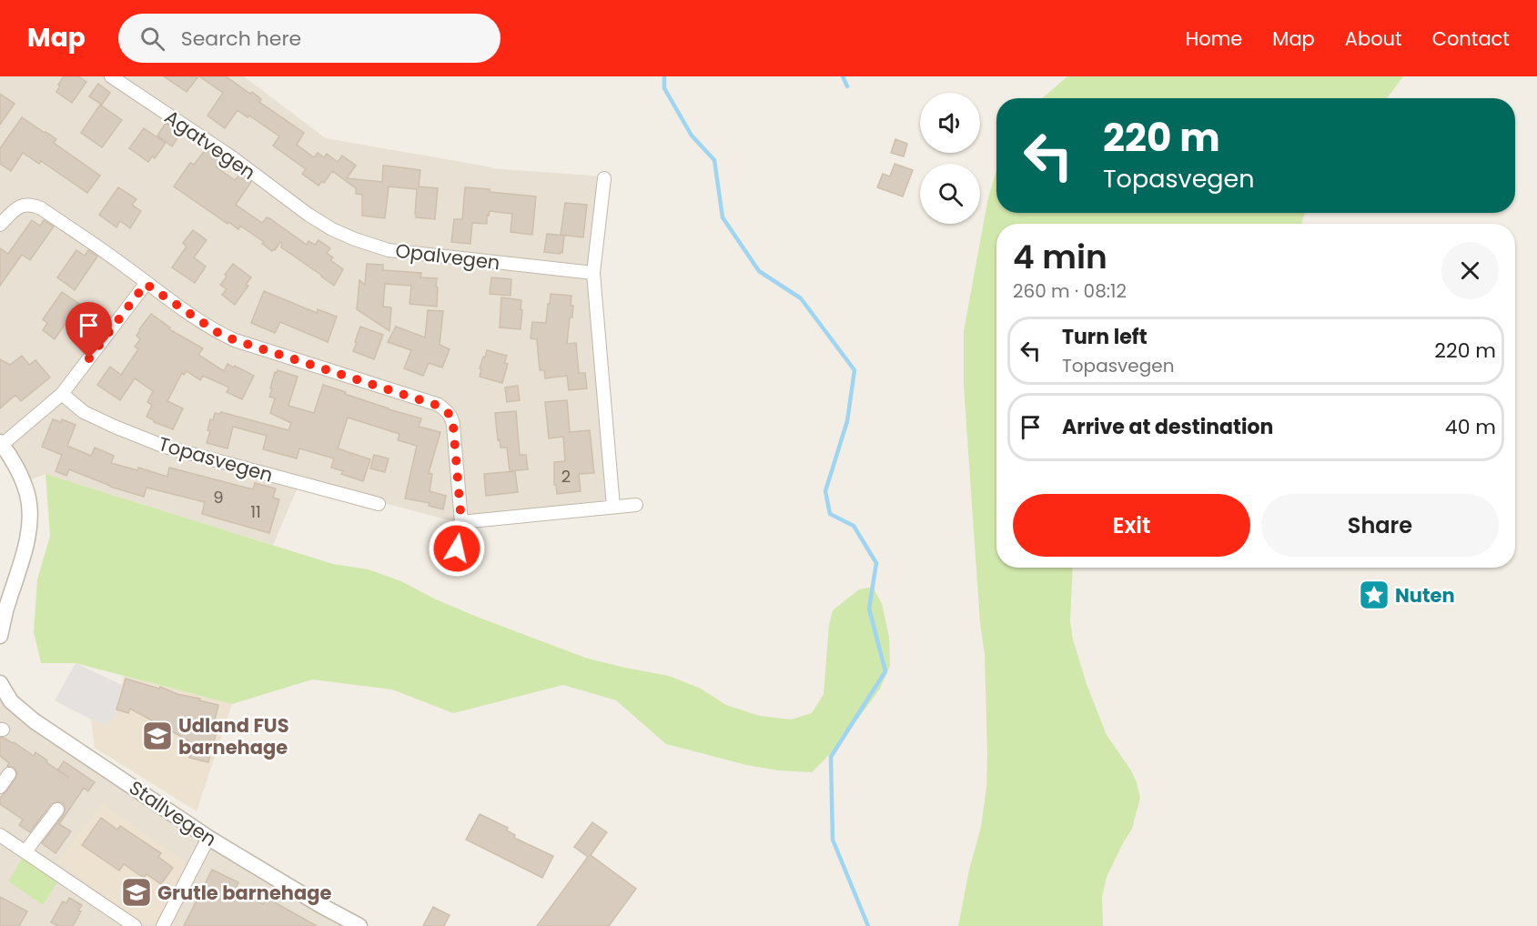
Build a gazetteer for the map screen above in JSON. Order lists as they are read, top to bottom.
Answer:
{
  "streets": {
    "street": [
      "Agatvegen",
      "Opalvegen",
      "Topasvegen",
      "Stallvegen"
    ]
  },
  "crossings": [
    ["Agatvegen", "Opalvegen"]
  ],
  "places": {
    "place": ["Nuten"],
    "school or university": ["Udland FUS barnehage", "Grutle barnehage"]
  },
  "house_numbers": ["2", "9", "11"],
  "page": {
    "header": "Map",
    "search": "Search here",
    "nav": [
      "Home",
      "Map",
      "About",
      "Contact"
    ],
    "turn": ["220 m", "Topasvegen"],
    "heading": ["4 min", "260 m · 08:12"],
    "list": [
      {
        "name": "Turn left",
        "note": "Topasvegen",
        "value": "220 m"
      },
      {
        "name": "Arrive at destination",
        "value": "40 m"
      }
    ],
    "buttons": ["Exit", "Share"]
  }
}
